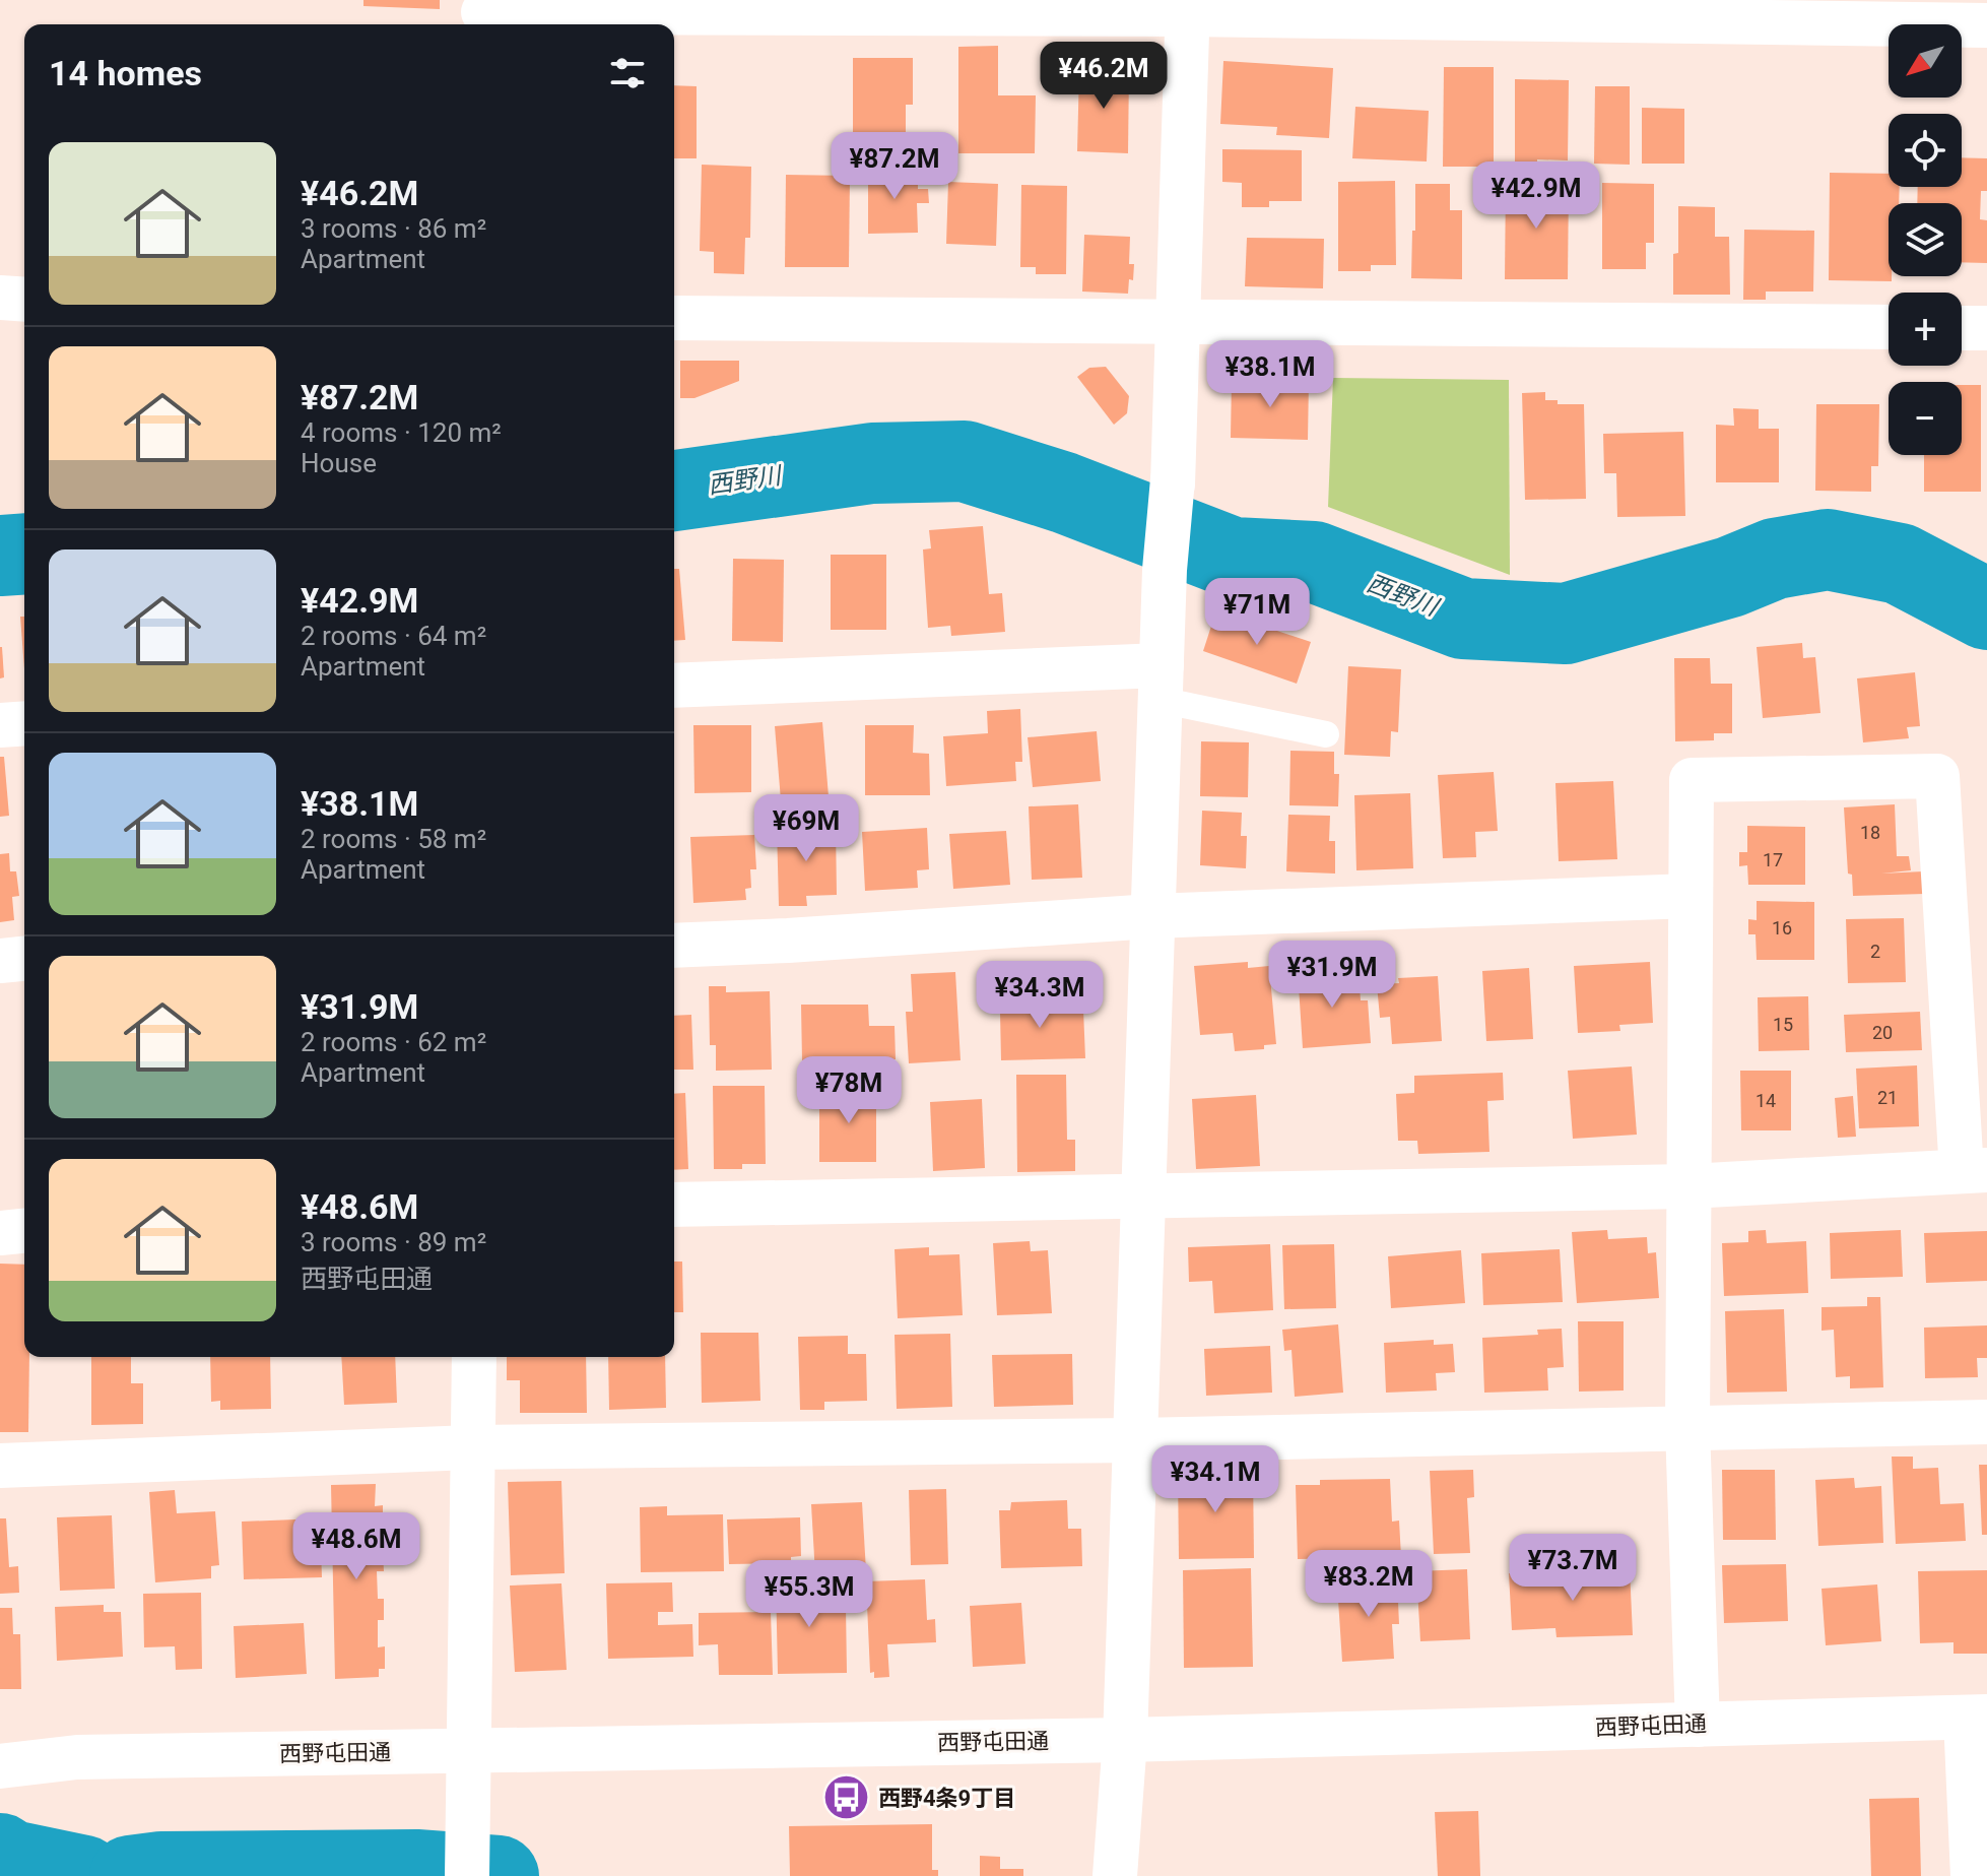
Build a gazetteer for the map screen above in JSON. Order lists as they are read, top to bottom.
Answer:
{
  "streets": {
    "street": ["西野屯田通"]
  },
  "water": ["西野川"],
  "places": {
    "bus stop": ["西野4条9丁目"]
  },
  "house_numbers": [
    "18",
    "17",
    "16",
    "2",
    "15",
    "20",
    "21",
    "14"
  ],
  "north": "bottom left",
  "page": {
    "map_buttons": ["+", "−"],
    "heading": "14 homes",
    "price": [
      "¥46.2M",
      "¥87.2M",
      "¥42.9M",
      "¥38.1M",
      "¥71M",
      "¥69M",
      "¥31.9M",
      "¥34.3M",
      "¥78M",
      "¥34.1M",
      "¥48.6M",
      "¥73.7M",
      "¥83.2M",
      "¥55.3M"
    ],
    "list": [
      {
        "name": "¥46.2M",
        "note": "3 rooms · 86 m² · Apartment"
      },
      {
        "name": "¥87.2M",
        "note": "4 rooms · 120 m² · House"
      },
      {
        "name": "¥42.9M",
        "note": "2 rooms · 64 m² · Apartment"
      },
      {
        "name": "¥38.1M",
        "note": "2 rooms · 58 m² · Apartment"
      },
      {
        "name": "¥31.9M",
        "note": "2 rooms · 62 m² · Apartment"
      },
      {
        "name": "¥48.6M",
        "note": "3 rooms · 89 m² · 西野屯田通"
      }
    ]
  }
}
